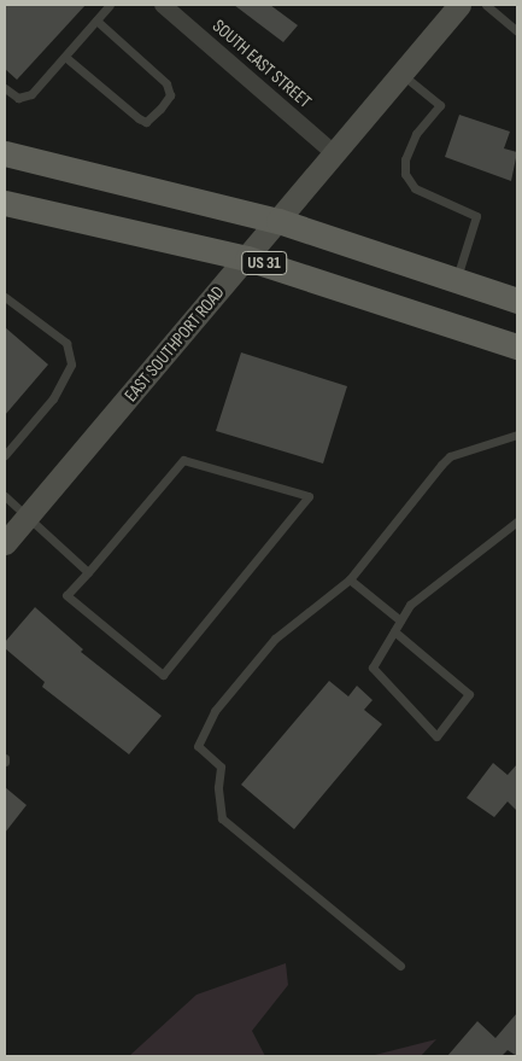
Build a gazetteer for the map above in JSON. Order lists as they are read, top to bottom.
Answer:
{
  "streets": {
    "main road": ["US 31", "EAST SOUTHPORT ROAD"],
    "street": ["SOUTH EAST STREET"]
  },
  "crossings": [
    ["SOUTH EAST STREET", "EAST SOUTHPORT ROAD"],
    ["US 31", "EAST SOUTHPORT ROAD"]
  ]
}
